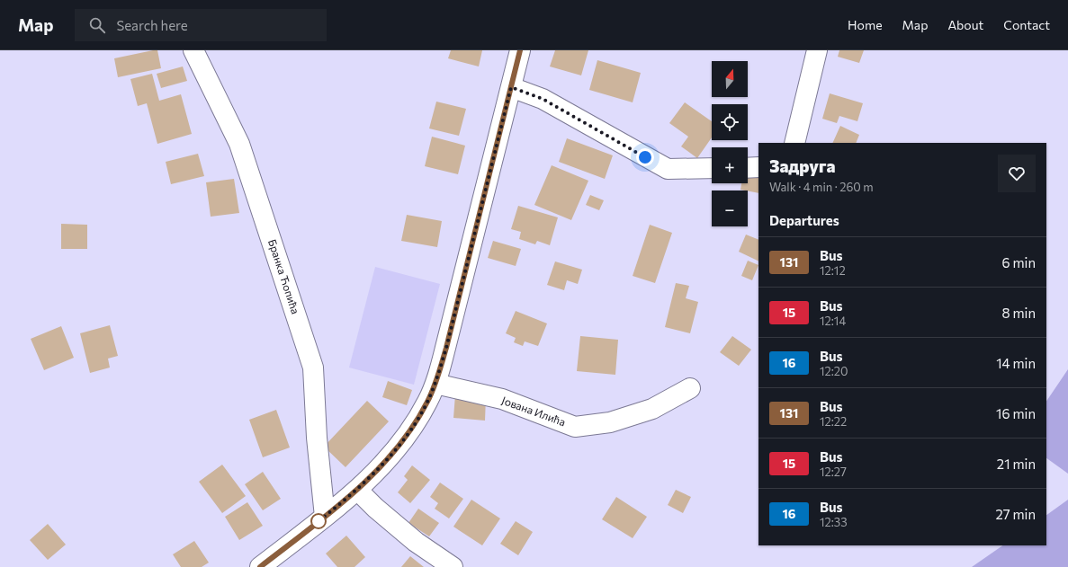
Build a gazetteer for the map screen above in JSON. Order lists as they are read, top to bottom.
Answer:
{
  "streets": {
    "street": ["Бранка Ћопића", "Јована Илића"]
  },
  "lines": ["bus line 131"],
  "north": "top",
  "page": {
    "header": "Map",
    "search": "Search here",
    "nav": [
      "Home",
      "Map",
      "About",
      "Contact"
    ],
    "map_buttons": ["+", "−"],
    "heading": [
      ["Задруга", "Walk · 4 min · 260 m"],
      "Departures"
    ],
    "list": [
      {
        "mark": "131",
        "name": "Bus",
        "note": "12:12",
        "value": "6 min"
      },
      {
        "mark": "15",
        "name": "Bus",
        "note": "12:14",
        "value": "8 min"
      },
      {
        "mark": "16",
        "name": "Bus",
        "note": "12:20",
        "value": "14 min"
      },
      {
        "mark": "131",
        "name": "Bus",
        "note": "12:22",
        "value": "16 min"
      },
      {
        "mark": "15",
        "name": "Bus",
        "note": "12:27",
        "value": "21 min"
      },
      {
        "mark": "16",
        "name": "Bus",
        "note": "12:33",
        "value": "27 min"
      }
    ]
  }
}
